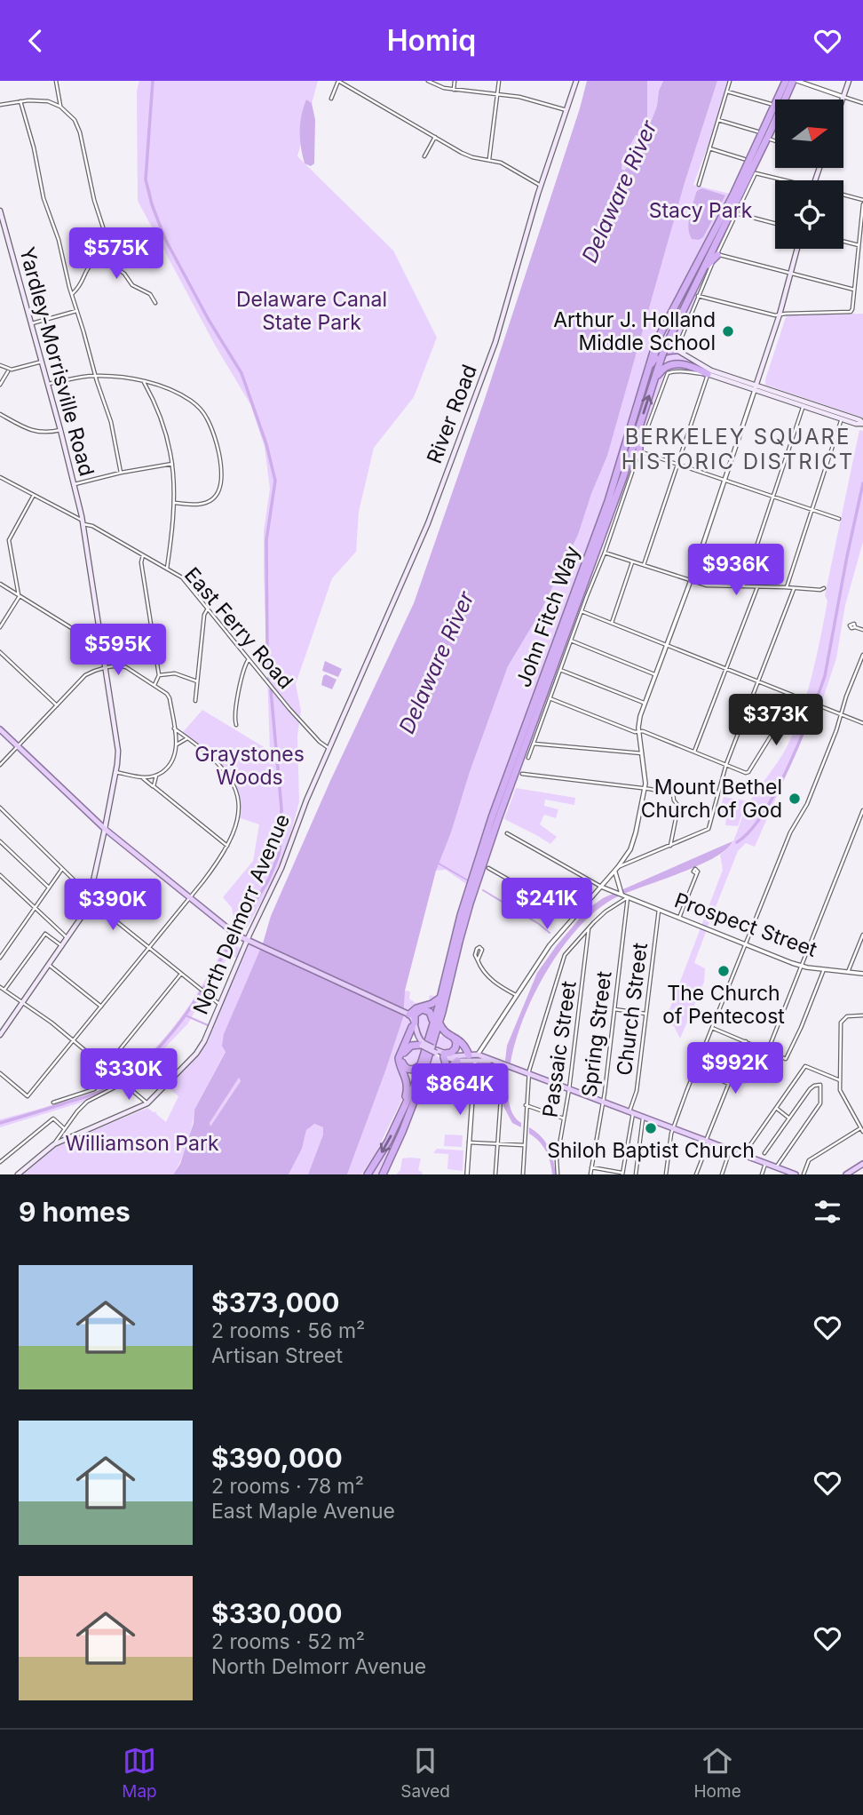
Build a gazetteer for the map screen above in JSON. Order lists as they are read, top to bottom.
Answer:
{
  "streets": {
    "highway": ["John Fitch Way"],
    "main road": ["Yardley-Morrisville Road", "River Road", "North Delmorr Avenue"],
    "street": [
      "East Ferry Road",
      "Prospect Street",
      "Church Street",
      "Spring Street",
      "Passaic Street"
    ]
  },
  "crossings": [
    ["Yardley-Morrisville Road", "East Ferry Road"],
    ["River Road", "East Ferry Road"],
    ["River Road", "North Delmorr Avenue"],
    ["Prospect Street", "Church Street"],
    ["Prospect Street", "Spring Street"]
  ],
  "districts": ["BERKELEY SQUARE HISTORIC DISTRICT"],
  "water": ["Delaware River"],
  "parks": [
    "Stacy Park",
    "Delaware Canal State Park",
    "Graystones Woods",
    "Williamson Park"
  ],
  "places": [
    "Arthur J. Holland Middle School",
    "Mount Bethel Church of God",
    "The Church of Pentecost",
    "Shiloh Baptist Church"
  ],
  "north": "right",
  "page": {
    "header": "Homiq",
    "price": [
      "$575K",
      "$936K",
      "$595K",
      "$373K",
      "$241K",
      "$390K",
      "$992K",
      "$330K",
      "$864K"
    ],
    "heading": "9 homes",
    "list": [
      {
        "name": "$373,000",
        "note": "2 rooms · 56 m² · Artisan Street"
      },
      {
        "name": "$390,000",
        "note": "2 rooms · 78 m² · East Maple Avenue"
      },
      {
        "name": "$330,000",
        "note": "2 rooms · 52 m² · North Delmorr Avenue"
      }
    ],
    "tabs": ["Map", "Saved", "Home"]
  }
}
